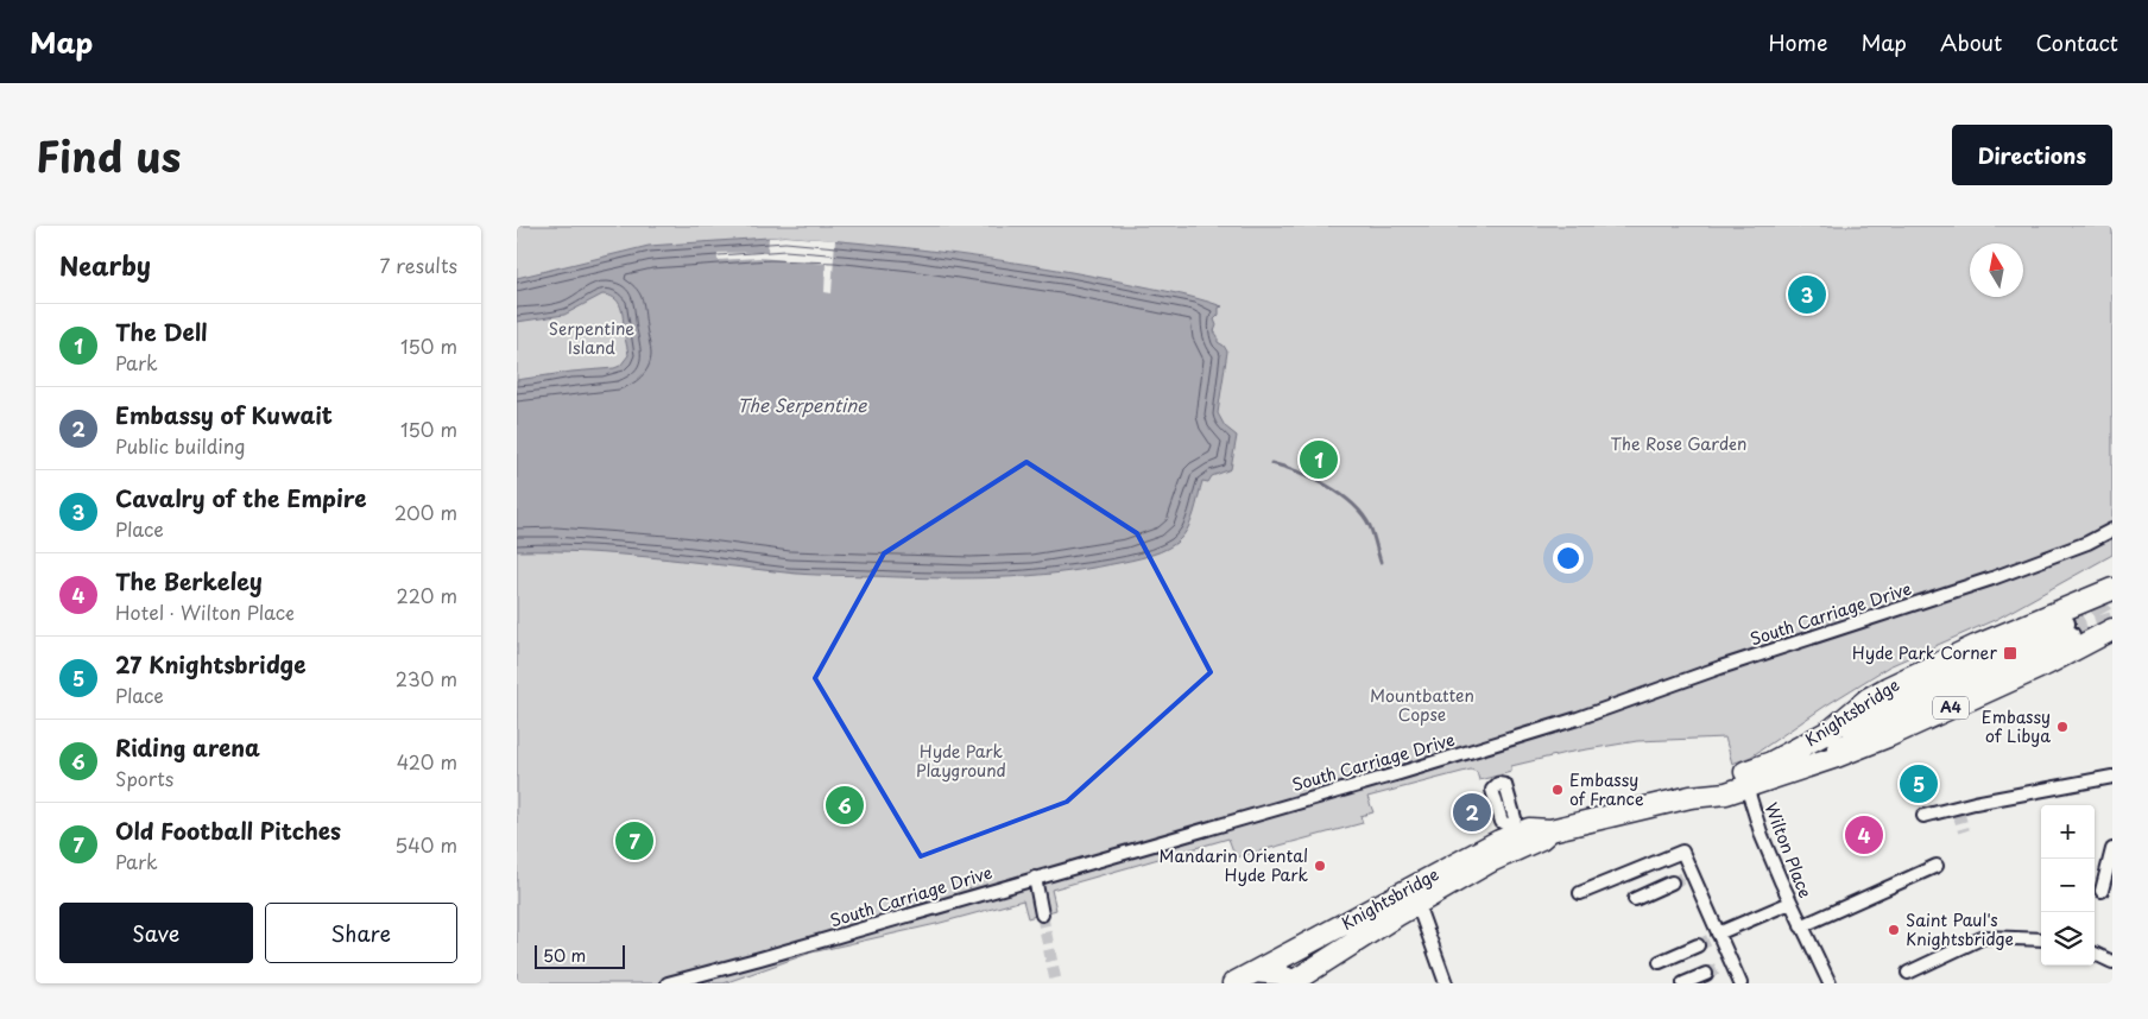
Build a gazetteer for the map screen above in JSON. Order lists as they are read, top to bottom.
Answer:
{
  "streets": {
    "highway": ["A4", "Knightsbridge"],
    "street": ["South Carriage Drive", "Wilton Place"]
  },
  "crossings": [
    ["A4", "Knightsbridge"],
    ["Knightsbridge", "Wilton Place"]
  ],
  "water": ["The Serpentine"],
  "parks": [
    "Serpentine Island",
    "The Rose Garden",
    "Mountbatten Copse",
    "Hyde Park Playground"
  ],
  "places": {
    "transit": ["Hyde Park Corner"],
    "other": [
      "Embassy of Libya",
      "Embassy of France",
      "Mandarin Oriental Hyde Park",
      "Saint Paul's Knightsbridge"
    ]
  },
  "scale_bar": "50 m",
  "north": "top",
  "page": {
    "header": "Map",
    "nav": [
      "Home",
      "Map",
      "About",
      "Contact"
    ],
    "title": "Find us",
    "buttons": [
      "Directions",
      ["Save", "Share"]
    ],
    "heading": ["Nearby", "7 results"],
    "pins": [
      "3",
      "1",
      "5",
      "6",
      "2",
      "4",
      "7"
    ],
    "list": [
      {
        "mark": "1",
        "name": "The Dell",
        "note": "Park",
        "value": "150 m"
      },
      {
        "mark": "2",
        "name": "Embassy of Kuwait",
        "note": "Public building",
        "value": "150 m"
      },
      {
        "mark": "3",
        "name": "Cavalry of the Empire",
        "note": "Place",
        "value": "200 m"
      },
      {
        "mark": "4",
        "name": "The Berkeley",
        "note": "Hotel · Wilton Place",
        "value": "220 m"
      },
      {
        "mark": "5",
        "name": "27 Knightsbridge",
        "note": "Place",
        "value": "230 m"
      },
      {
        "mark": "6",
        "name": "Riding arena",
        "note": "Sports",
        "value": "420 m"
      },
      {
        "mark": "7",
        "name": "Old Football Pitches",
        "note": "Park",
        "value": "540 m"
      }
    ],
    "map_buttons": ["+", "−"],
    "scale": "50 m"
  }
}
